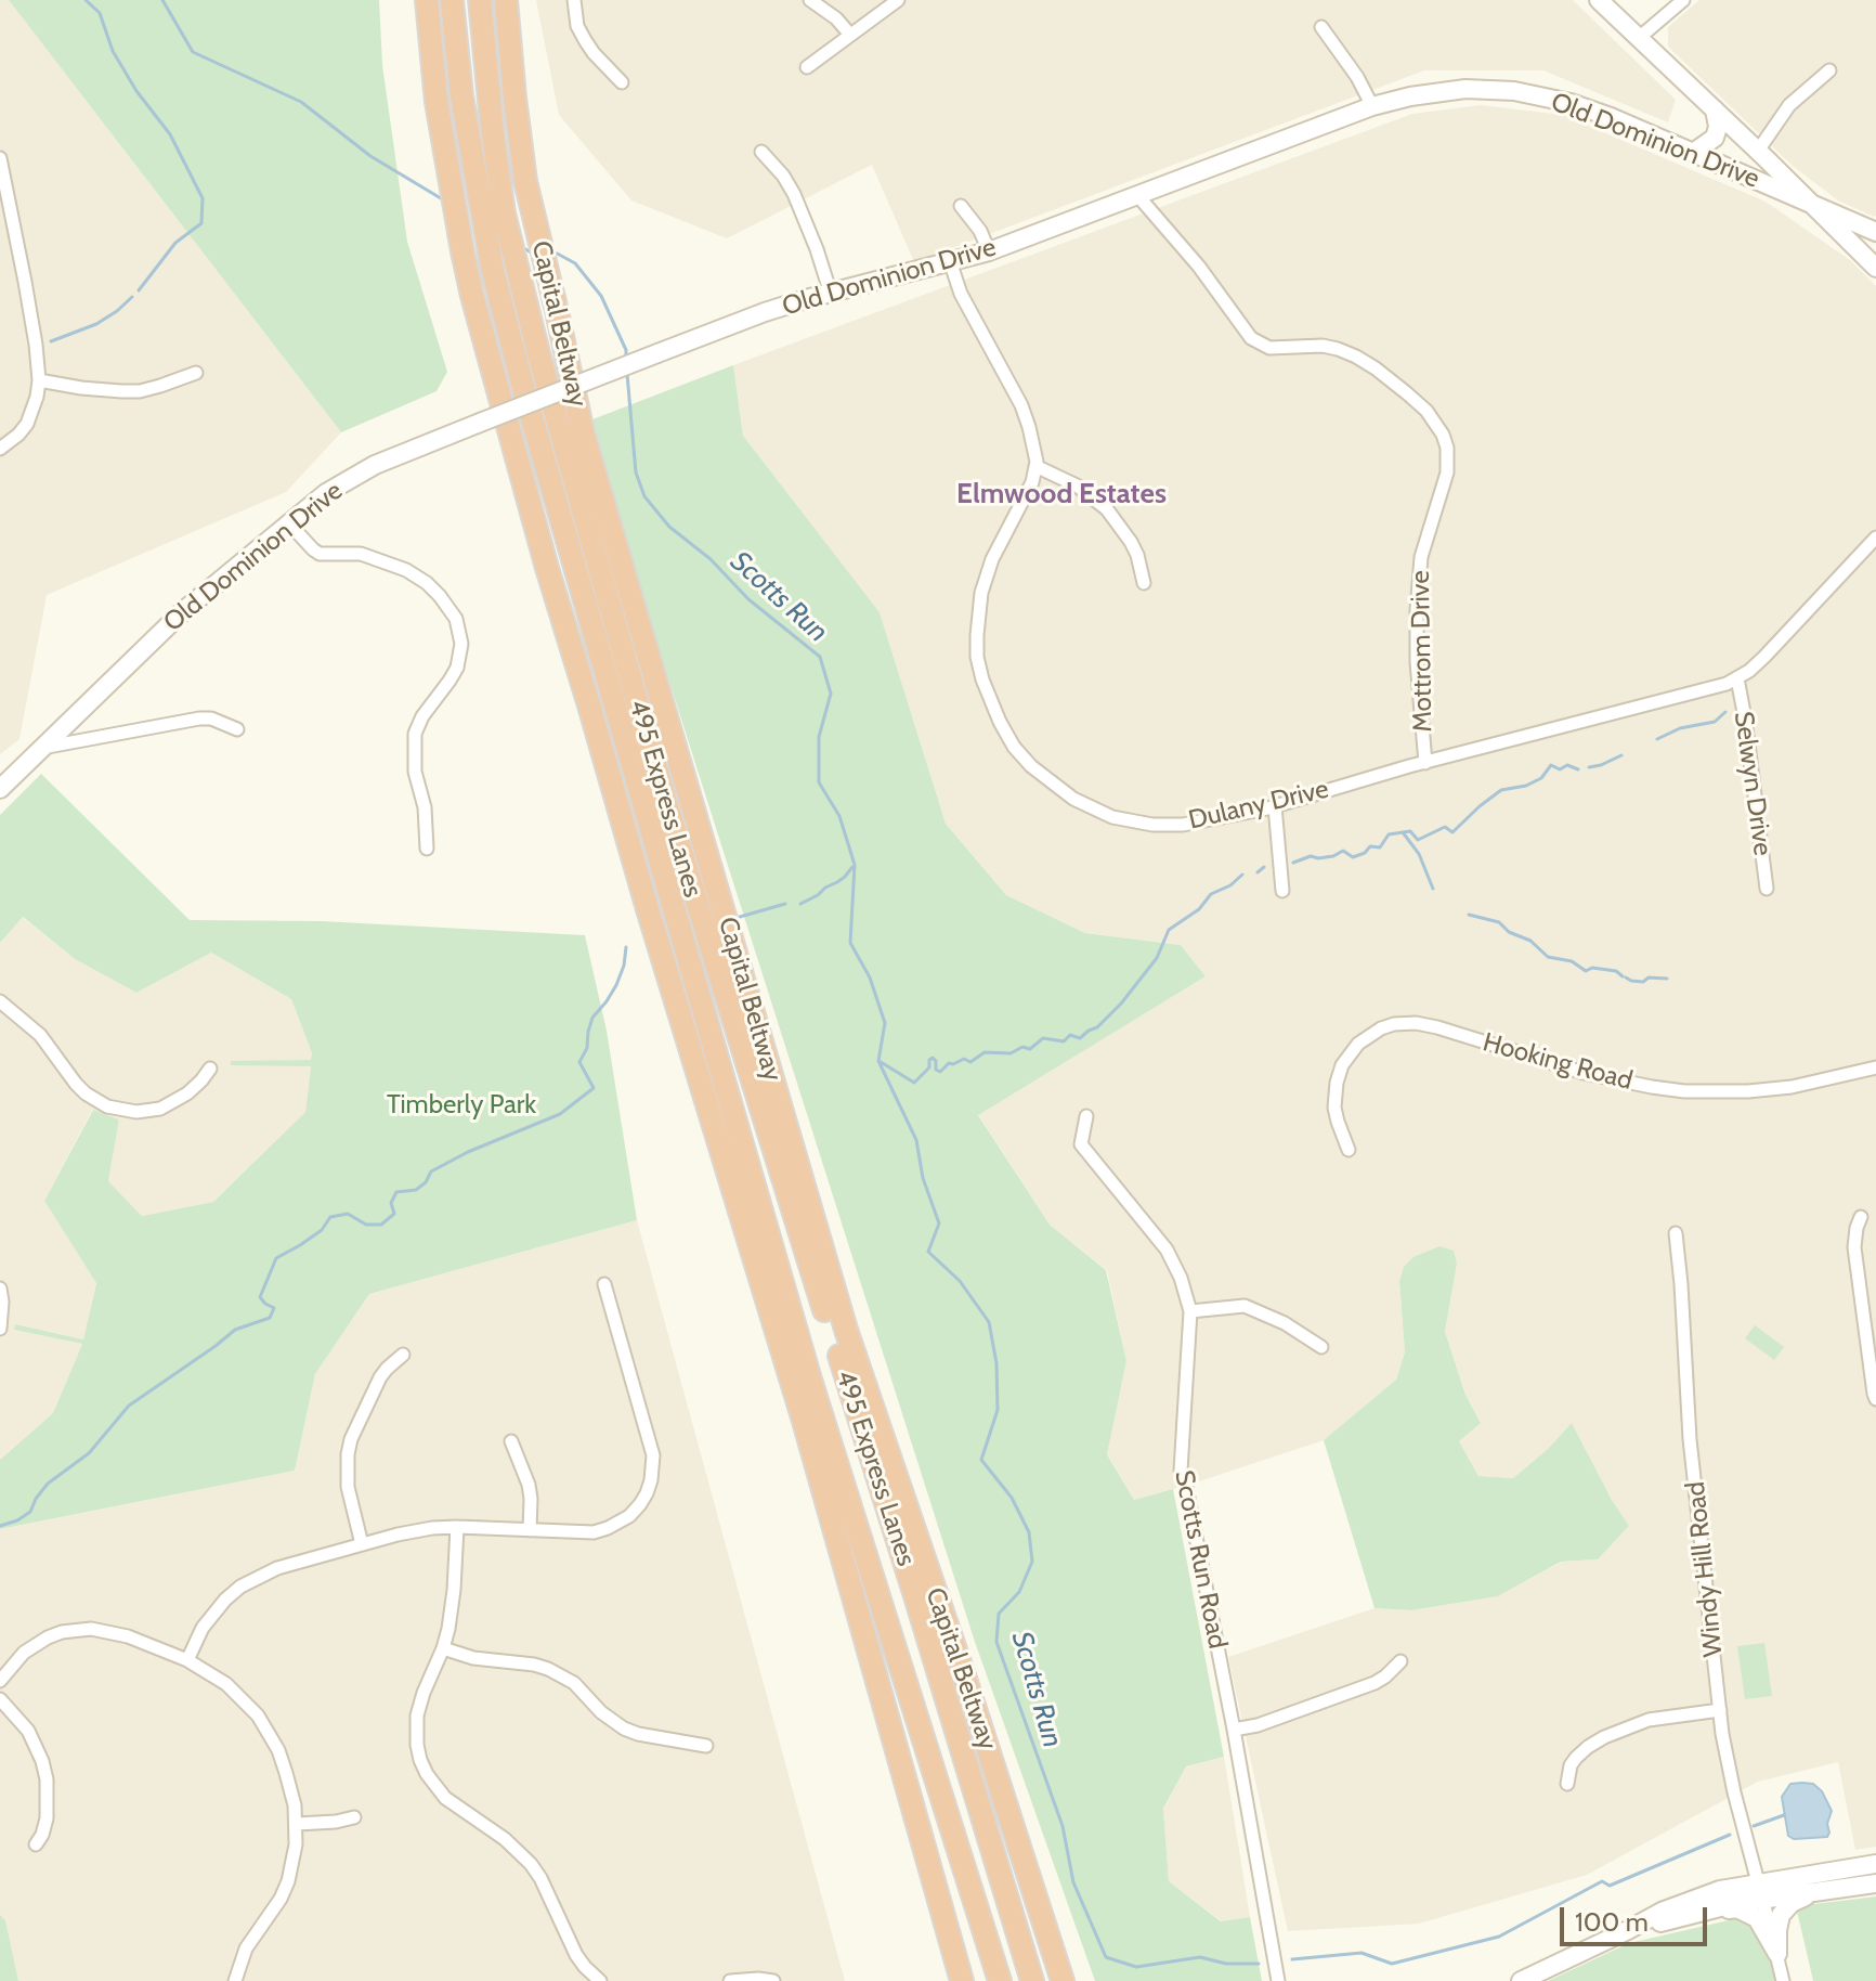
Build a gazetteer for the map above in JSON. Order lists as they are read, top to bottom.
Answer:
{
  "streets": {
    "highway": ["Capital Beltway", "495 Express Lanes"],
    "main road": ["Old Dominion Drive"],
    "street": [
      "Mottrom Drive",
      "Selwyn Drive",
      "Dulany Drive",
      "Hooking Road",
      "Scotts Run Road",
      "Windy Hill Road"
    ]
  },
  "crossings": [
    ["Old Dominion Drive", "Mottrom Drive"],
    ["Mottrom Drive", "Dulany Drive"],
    ["Selwyn Drive", "Dulany Drive"]
  ],
  "districts": ["Elmwood Estates"],
  "water": ["Scotts Run"],
  "parks": ["Timberly Park"],
  "scale_bar": "100 m"
}
